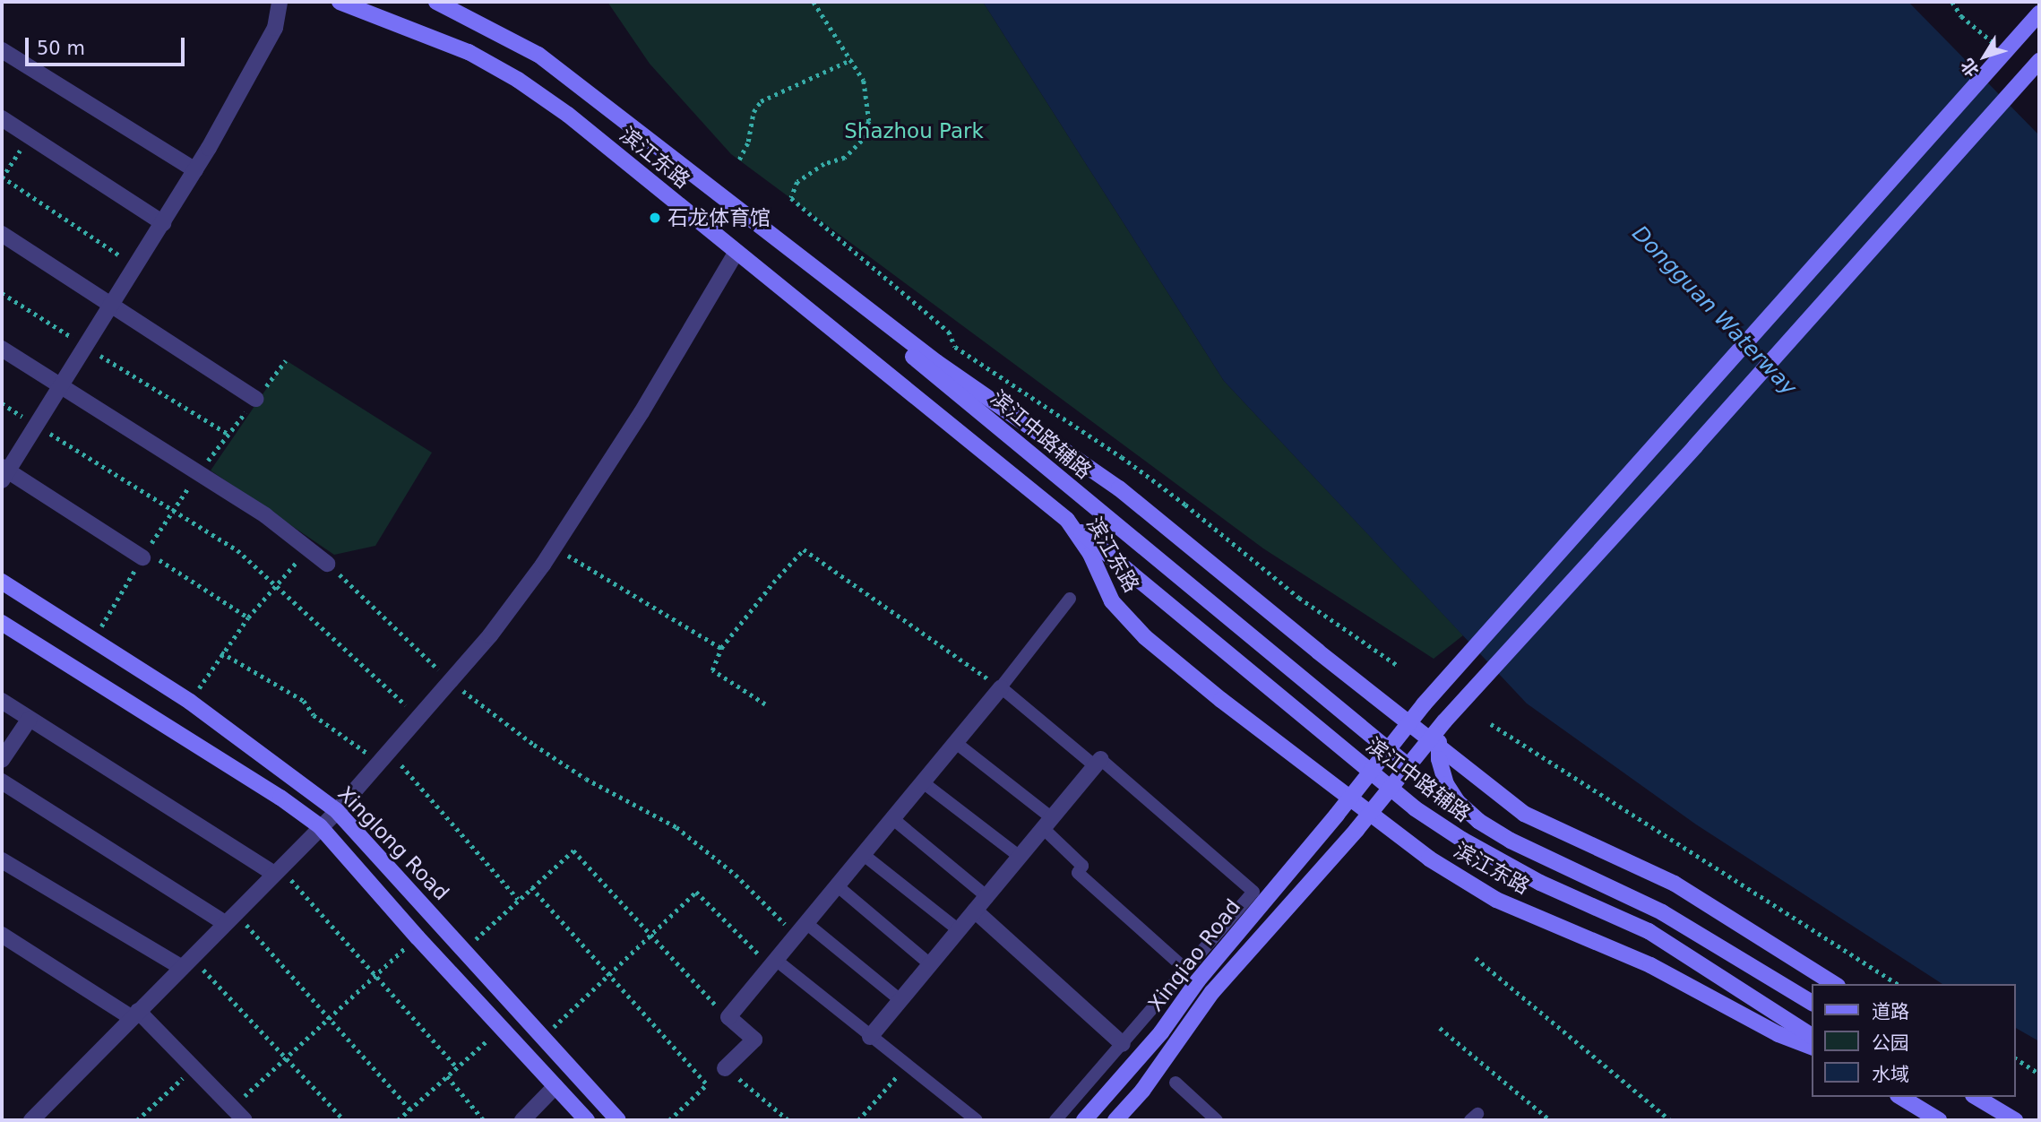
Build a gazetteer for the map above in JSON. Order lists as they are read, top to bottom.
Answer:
{
  "streets": {
    "main road": [
      "滨江东路",
      "滨江中路辅路",
      "Xinglong Road",
      "Xinqiao Road"
    ]
  },
  "crossings": [
    ["滨江东路", "滨江中路辅路"],
    ["滨江中路辅路", "Xinqiao Road"]
  ],
  "water": ["Dongguan Waterway"],
  "parks": ["Shazhou Park"],
  "places": ["石龙体育馆"],
  "legend": ["道路", "公园", "水域"],
  "scale_bar": "50 m",
  "north": "bottom left"
}
